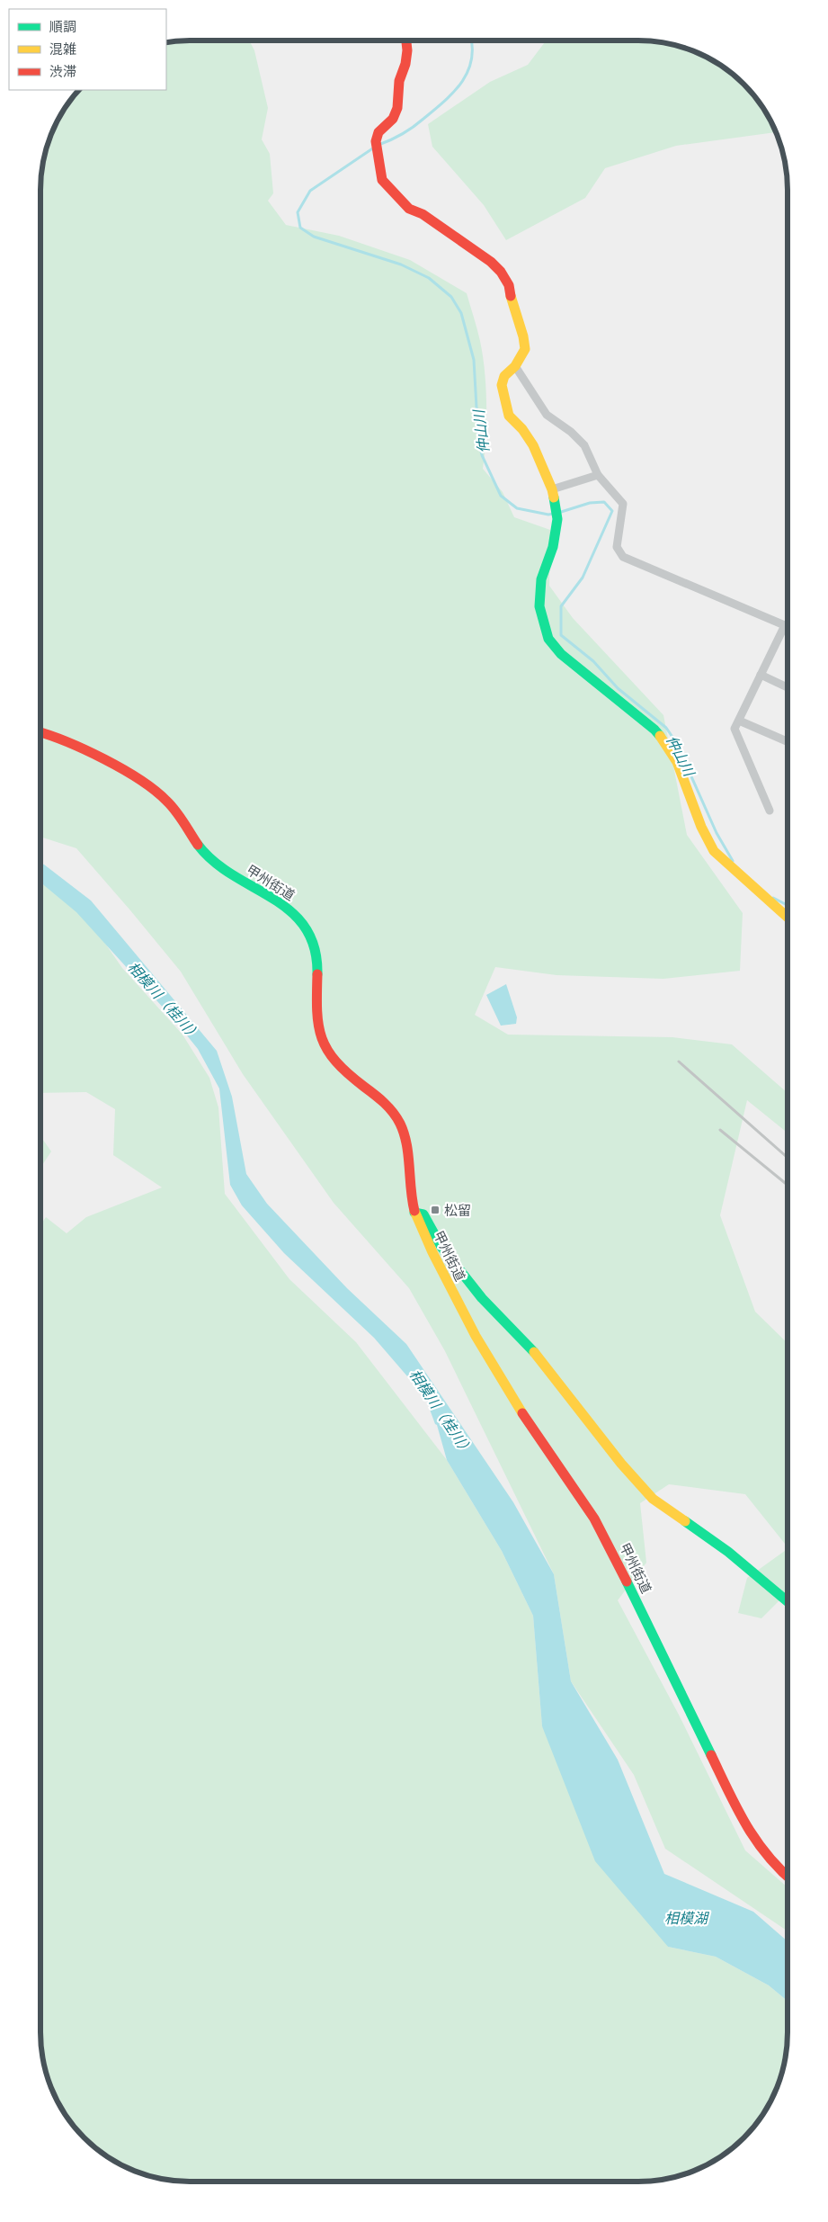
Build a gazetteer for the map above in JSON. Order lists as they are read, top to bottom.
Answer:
{
  "streets": {
    "main road": ["甲州街道"]
  },
  "water": ["仲山川", "相模川（桂川）", "相模湖"],
  "places": {
    "transit": ["松留"]
  },
  "legend": ["順調", "混雑", "渋滞"]
}
